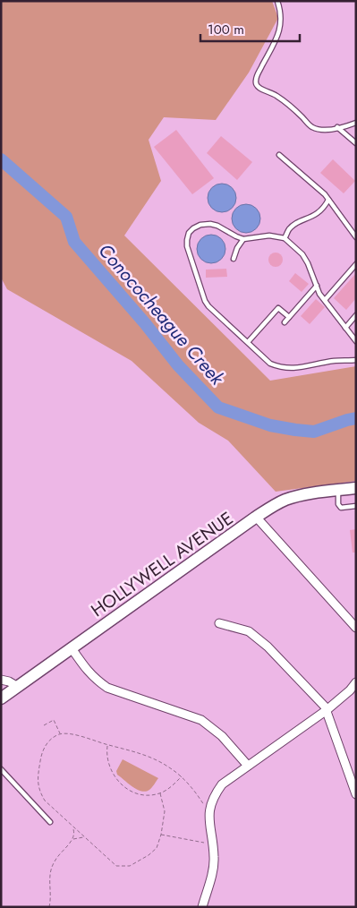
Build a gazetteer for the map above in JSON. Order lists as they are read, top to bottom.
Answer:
{
  "streets": {
    "street": ["HOLLYWELL AVENUE"]
  },
  "water": ["Conococheague Creek"],
  "scale_bar": "100 m"
}
